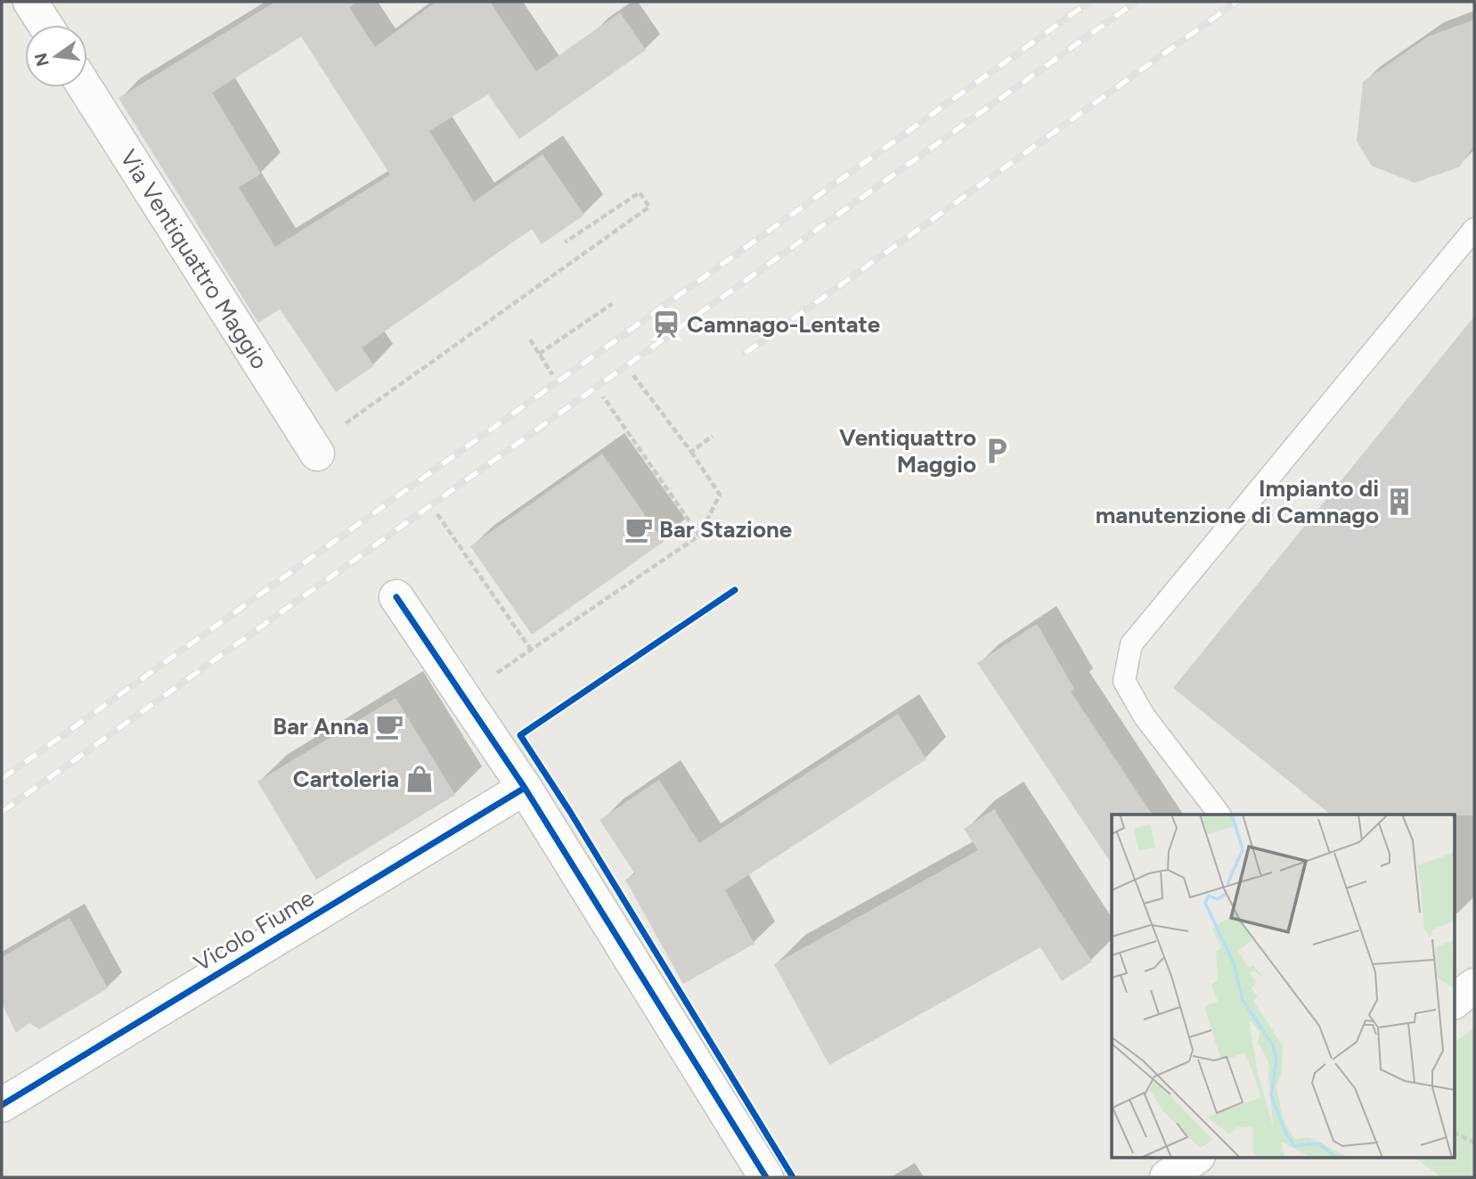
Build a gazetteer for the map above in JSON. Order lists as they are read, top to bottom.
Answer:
{
  "streets": {
    "street": ["Via Ventiquattro Maggio", "Vicolo Fiume"]
  },
  "places": {
    "station": ["Camnago-Lentate"],
    "parking": ["Ventiquattro Maggio"],
    "building": ["Impianto di manutenzione di Camnago"],
    "cafe": ["Bar Stazione", "Bar Anna"],
    "shop": ["Cartoleria"]
  },
  "north": "left"
}
